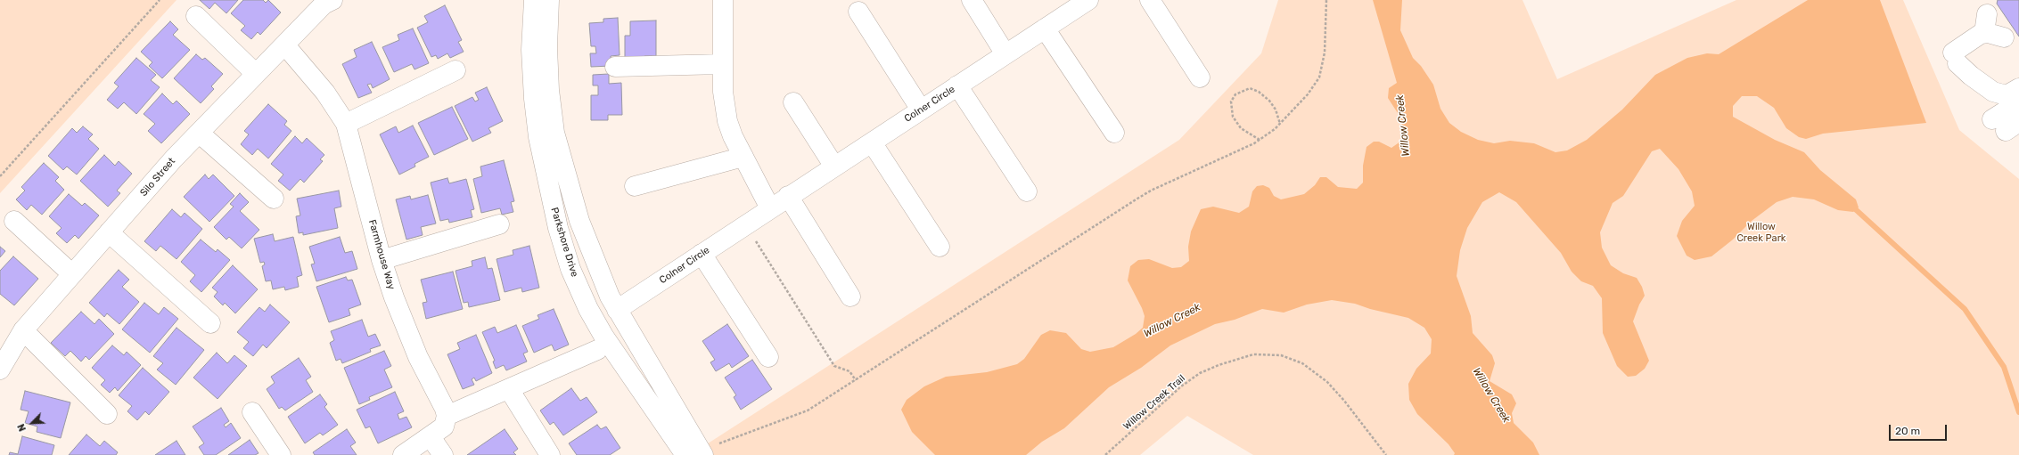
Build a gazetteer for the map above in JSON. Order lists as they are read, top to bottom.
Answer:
{
  "streets": {
    "street": [
      "Colner Circle",
      "Silo Street",
      "Parkshore Drive",
      "Farmhouse Way"
    ],
    "path": ["Willow Creek Trail"]
  },
  "crossings": [
    ["Silo Street", "Farmhouse Way"]
  ],
  "water": ["Willow Creek"],
  "parks": ["Willow Creek Park"],
  "scale_bar": "20 m",
  "north": "bottom left"
}
